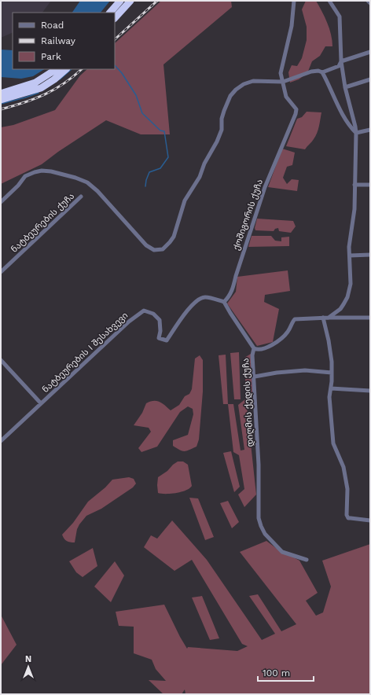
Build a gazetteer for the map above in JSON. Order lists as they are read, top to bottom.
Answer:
{
  "streets": {
    "street": [
      "ქოშიგორის ქუჩა",
      "ნატბეურების ქუჩა",
      "ნატბეურების I შესახვევი",
      "დიღმის ქედის ქუჩა"
    ]
  },
  "crossings": [
    ["ქოშიგორის ქუჩა", "ნატბეურების I შესახვევი"]
  ],
  "legend": ["Road", "Railway", "Park"],
  "scale_bar": "100 m",
  "north": "top"
}
